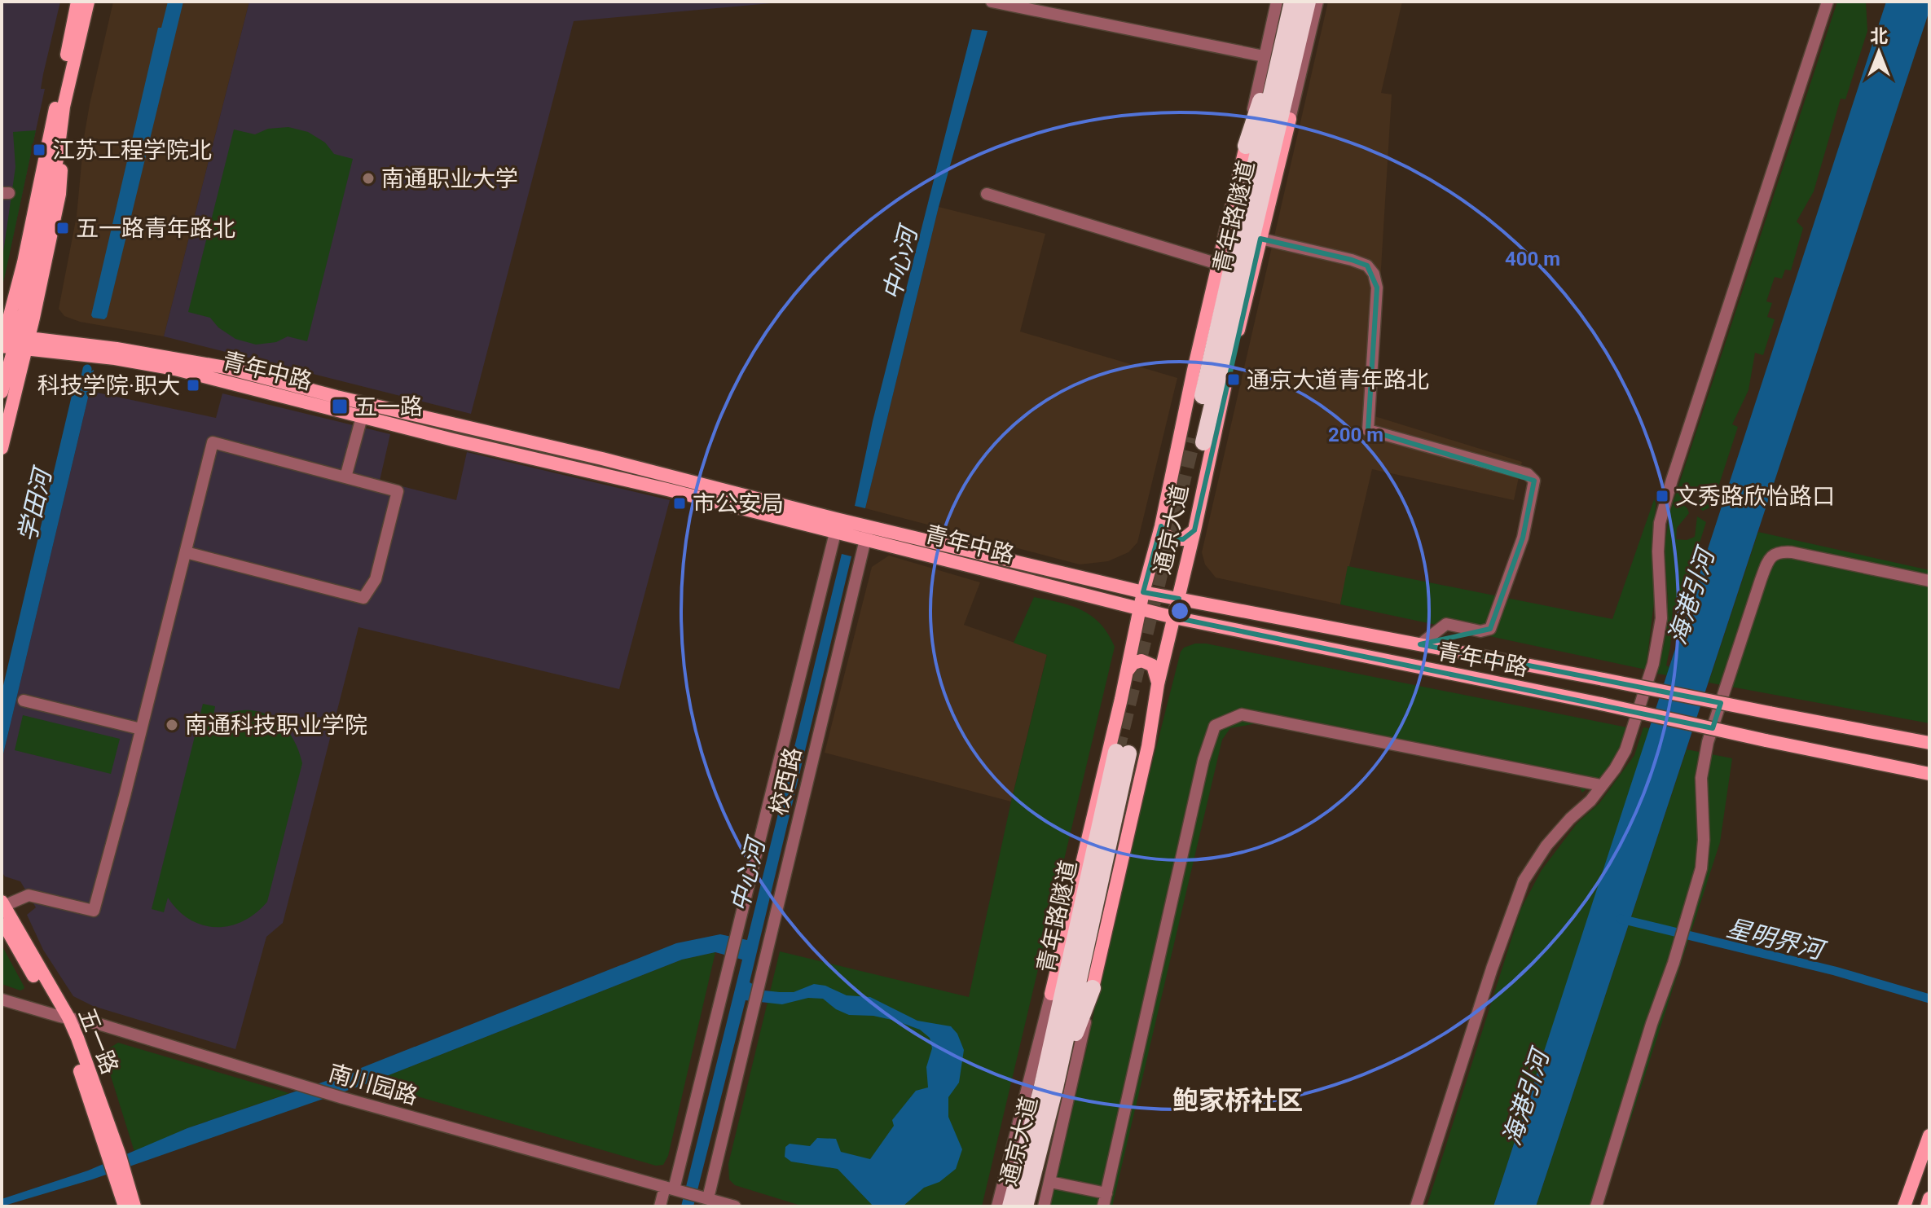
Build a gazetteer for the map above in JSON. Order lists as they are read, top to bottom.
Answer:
{
  "streets": {
    "highway": ["青年路隧道", "通京大道"],
    "main road": ["青年中路", "五一路"],
    "street": ["校西路", "南川园路"]
  },
  "crossings": [
    ["青年路隧道", "通京大道"],
    ["青年中路", "通京大道"],
    ["青年中路", "校西路"],
    ["校西路", "南川园路"],
    ["五一路", "南川园路"]
  ],
  "districts": ["鲍家桥社区"],
  "water": [
    "中心河",
    "学田河",
    "海港引河",
    "星明界河"
  ],
  "places": {
    "transit": [
      "江苏工程学院北",
      "五一路青年路北",
      "通京大道青年路北",
      "科技学院·职大",
      "五一路",
      "文秀路欣怡路口",
      "市公安局"
    ],
    "other": ["南通职业大学", "南通科技职业学院"]
  },
  "north": "top",
  "rings": ["400 m", "200 m"]
}
